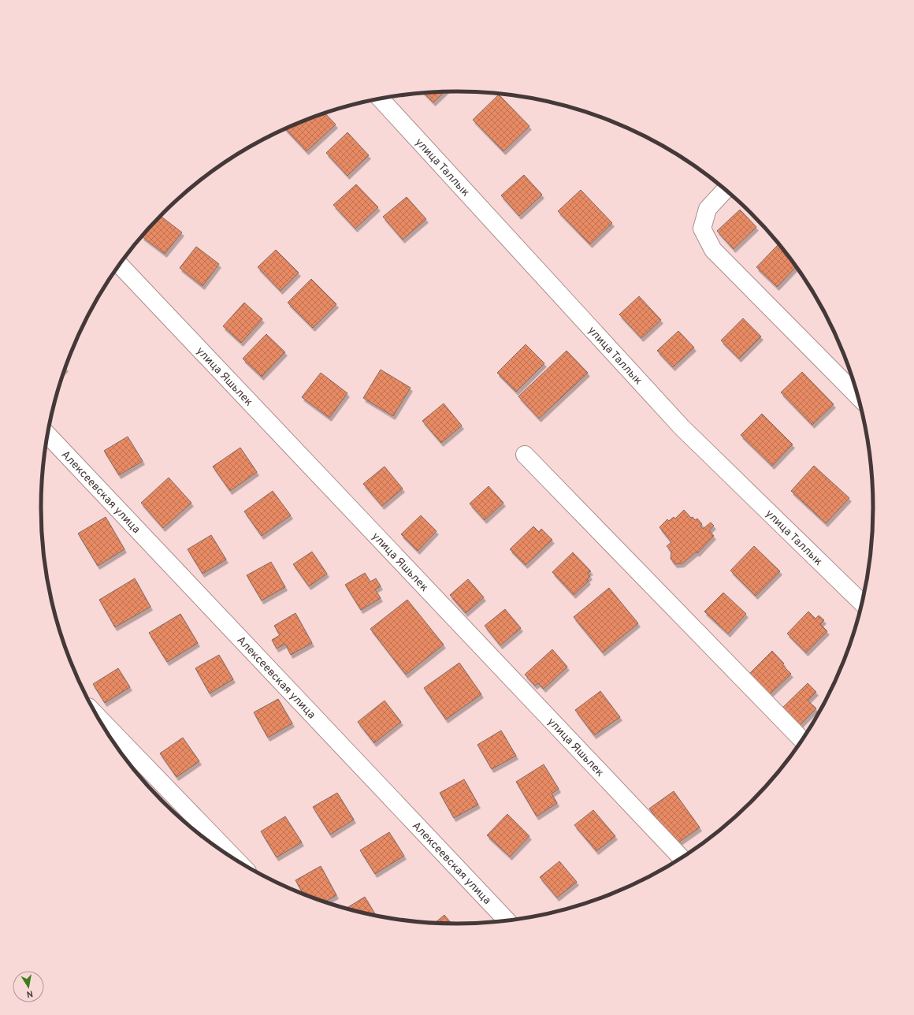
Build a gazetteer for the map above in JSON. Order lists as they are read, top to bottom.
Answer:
{
  "streets": {
    "street": ["улица Таллык", "улица Яшьлек", "Алексеевская улица"]
  },
  "north": "bottom"
}
